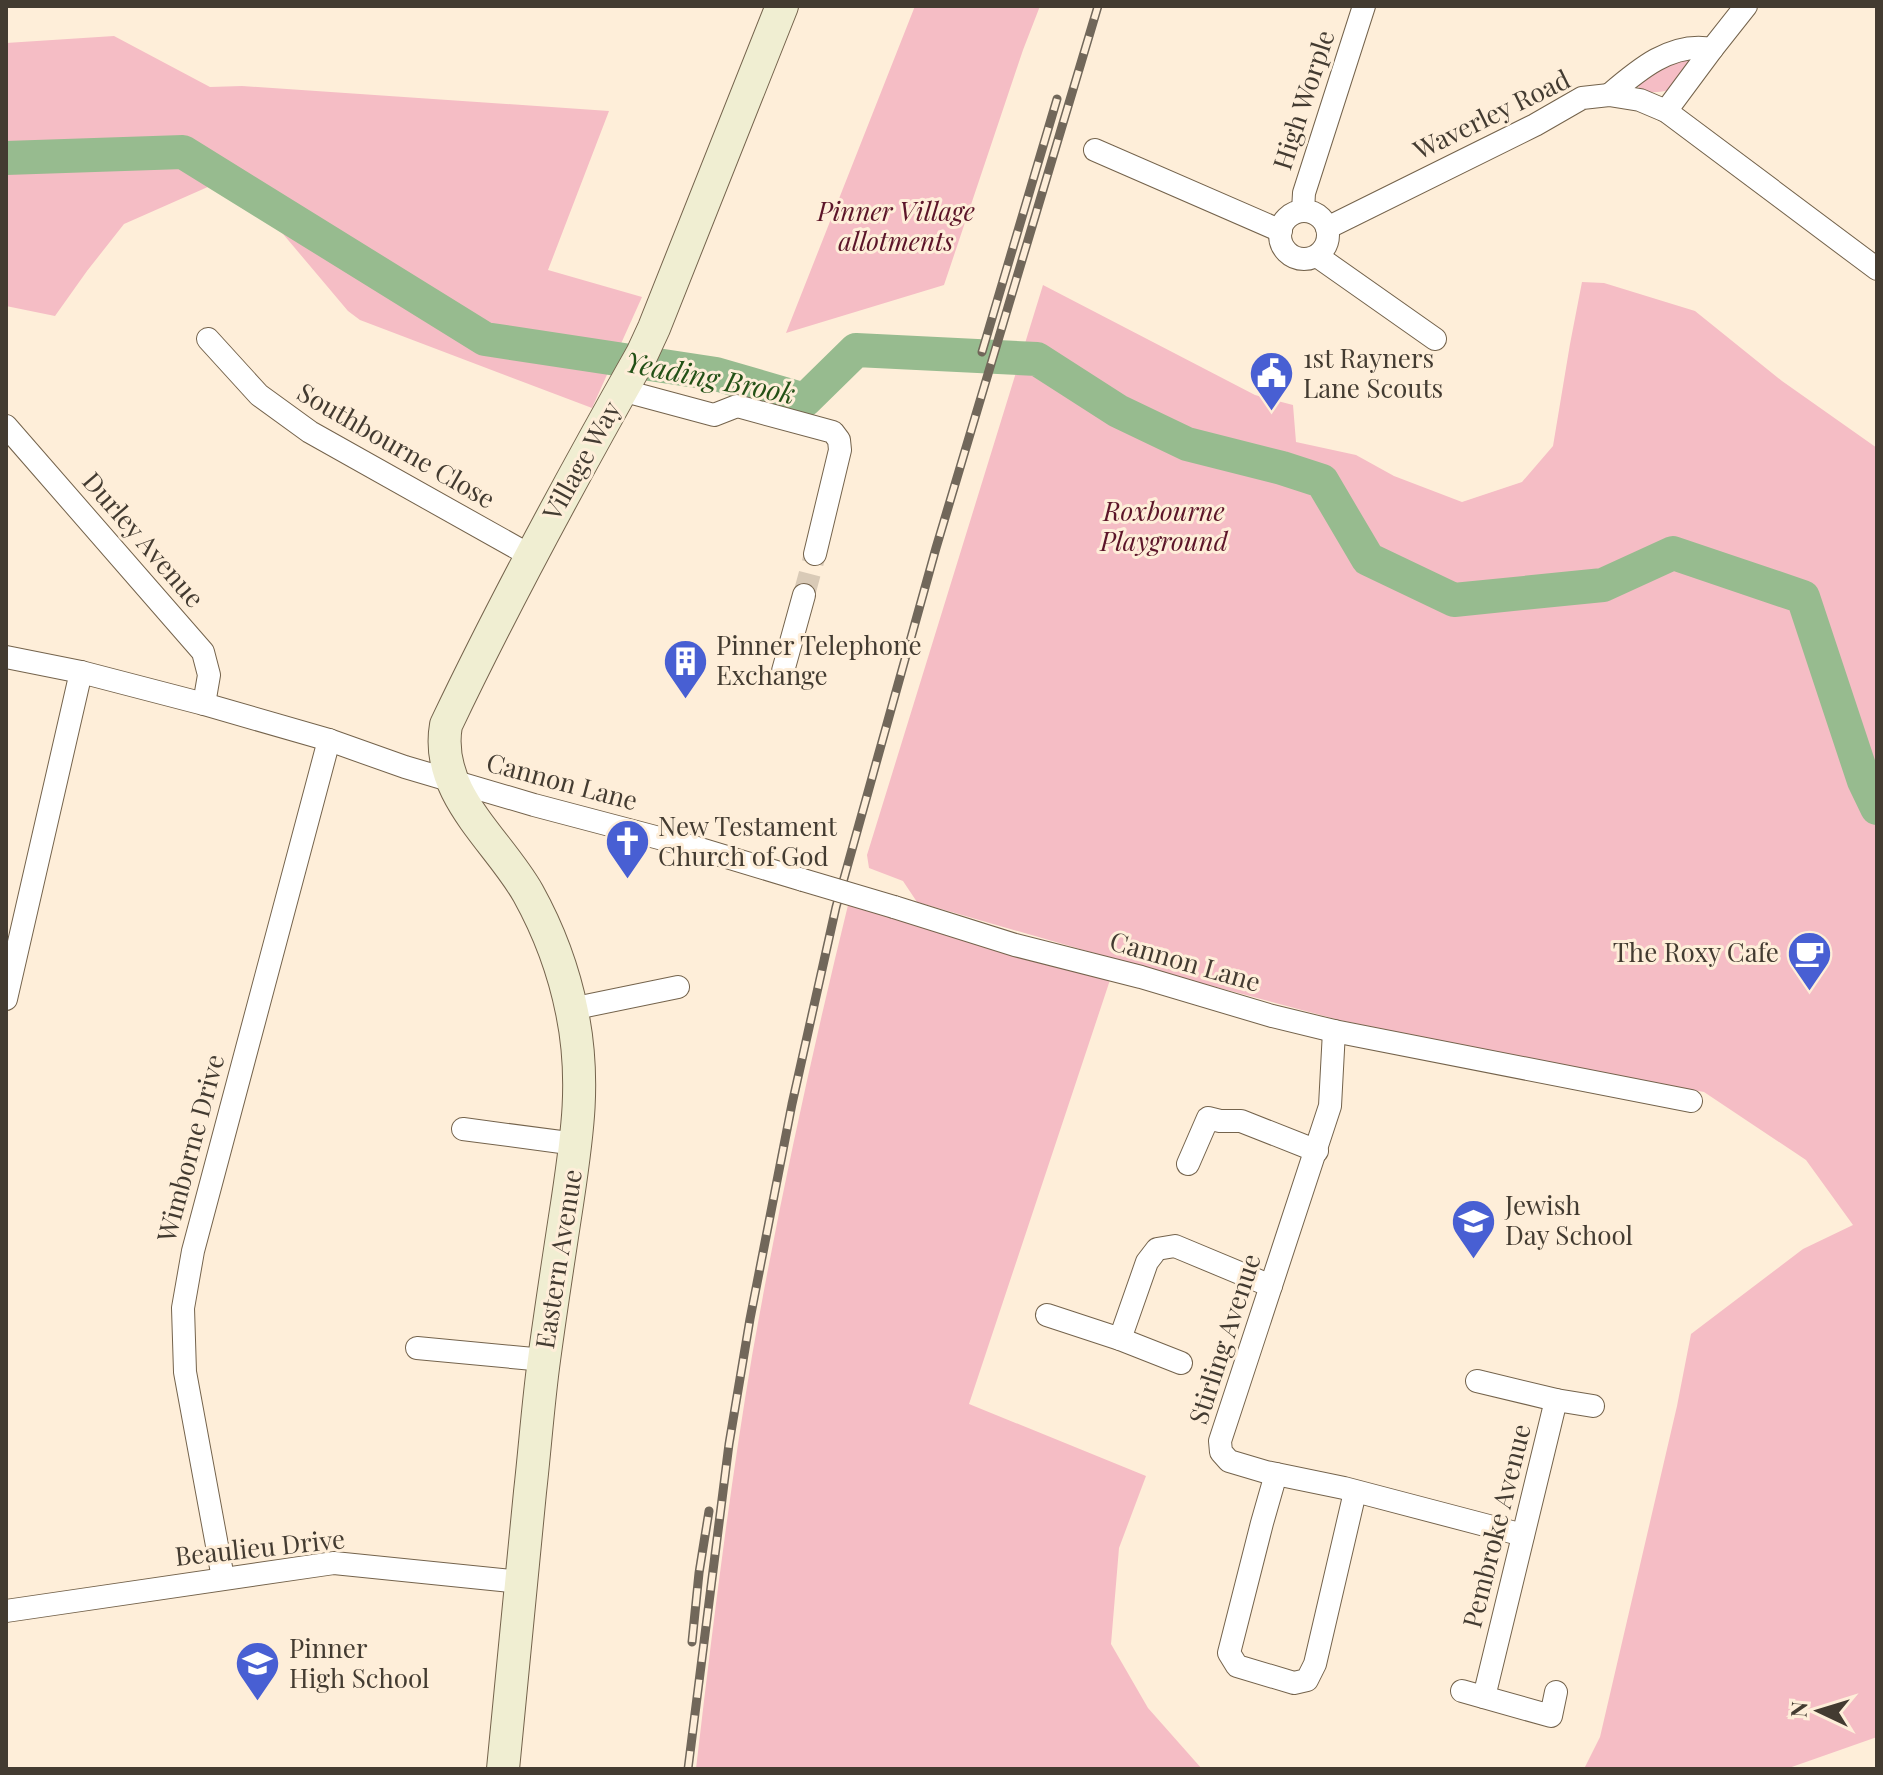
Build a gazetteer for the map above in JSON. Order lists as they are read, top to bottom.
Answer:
{
  "streets": {
    "street": [
      "High Worple",
      "Waverley Road",
      "Southbourne Close",
      "Village Way",
      "Durley Avenue",
      "Cannon Lane",
      "Wimborne Drive",
      "Eastern Avenue",
      "Stirling Avenue",
      "Pembroke Avenue",
      "Beaulieu Drive"
    ]
  },
  "crossings": [
    ["High Worple", "Waverley Road"],
    ["Southbourne Close", "Village Way"],
    ["Village Way", "Cannon Lane"],
    ["Village Way", "Eastern Avenue"],
    ["Durley Avenue", "Cannon Lane"],
    ["Cannon Lane", "Wimborne Drive"],
    ["Cannon Lane", "Eastern Avenue"],
    ["Cannon Lane", "Stirling Avenue"],
    ["Wimborne Drive", "Beaulieu Drive"],
    ["Eastern Avenue", "Beaulieu Drive"],
    ["Stirling Avenue", "Pembroke Avenue"]
  ],
  "water": ["Yeading Brook"],
  "parks": ["Pinner Village allotments", "Roxbourne Playground"],
  "places": {
    "public building": ["1st Rayners Lane Scouts"],
    "building": ["Pinner Telephone Exchange"],
    "church": ["New Testament Church of God"],
    "cafe": ["The Roxy Cafe"],
    "school or university": ["Jewish Day School", "Pinner High School"]
  },
  "north": "left"
}
